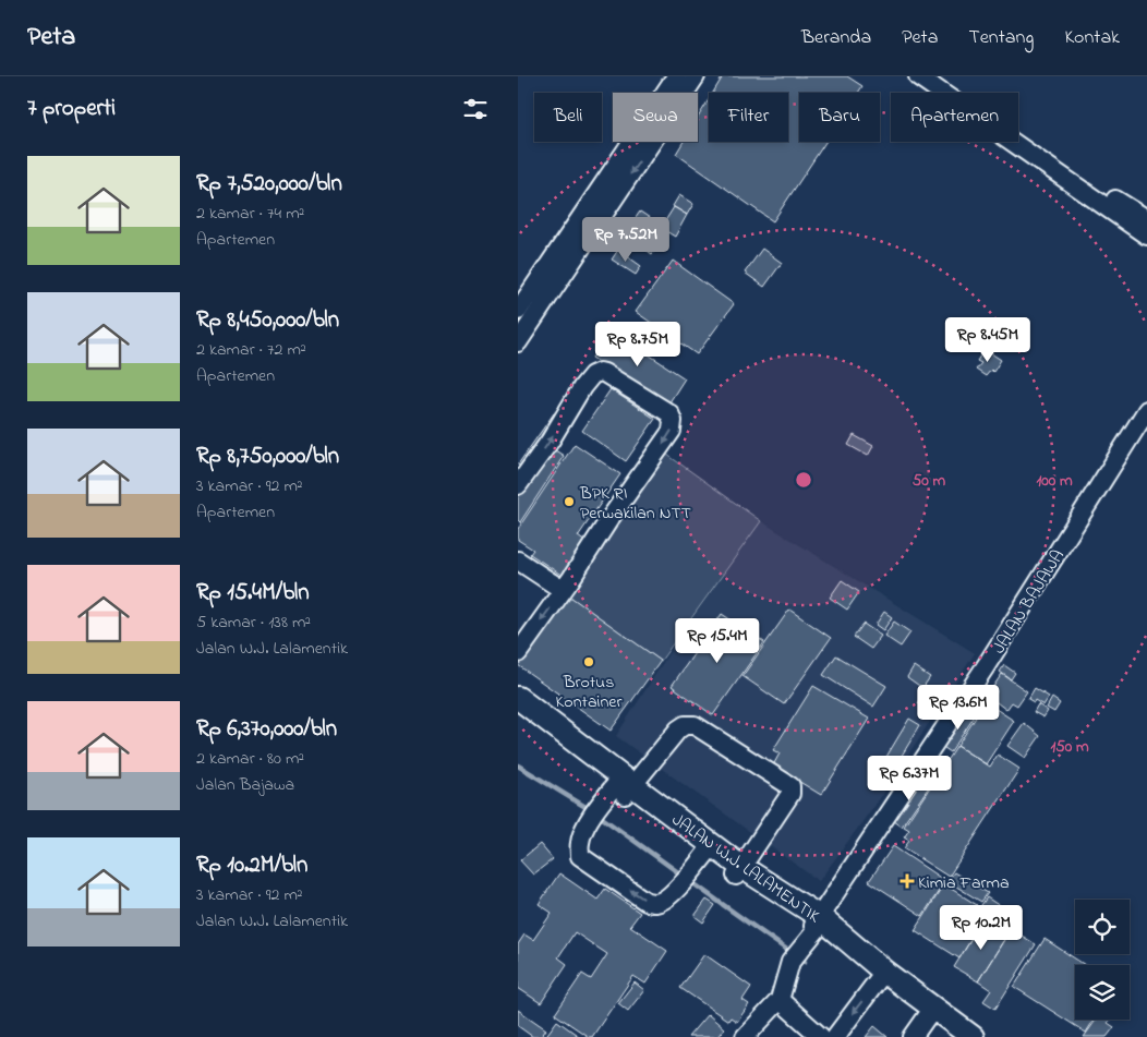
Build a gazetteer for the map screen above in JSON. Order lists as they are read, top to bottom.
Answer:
{
  "streets": {
    "main road": ["JALAN W.J. LALAMENTIK"],
    "street": ["JALAN BAJAWA"]
  },
  "crossings": [
    ["JALAN BAJAWA", "JALAN W.J. LALAMENTIK"]
  ],
  "places": {
    "other": ["BPK RI Perwakilan NTT", "Brotus Kontainer"],
    "health": ["Kimia Farma"]
  },
  "page": {
    "header": "Peta",
    "nav": [
      "Beranda",
      "Peta",
      "Tentang",
      "Kontak"
    ],
    "heading": "7 properti",
    "chip": [
      "Beli",
      "Sewa",
      "Filter",
      "Baru",
      "Apartemen"
    ],
    "list": [
      {
        "name": "Rp 7,520,000/bln",
        "note": "2 kamar · 74 m² · Apartemen"
      },
      {
        "name": "Rp 8,450,000/bln",
        "note": "2 kamar · 72 m² · Apartemen"
      },
      {
        "name": "Rp 8,750,000/bln",
        "note": "3 kamar · 92 m² · Apartemen"
      },
      {
        "name": "Rp 15.4M/bln",
        "note": "5 kamar · 138 m² · Jalan W.J. Lalamentik"
      },
      {
        "name": "Rp 6,370,000/bln",
        "note": "2 kamar · 80 m² · Jalan Bajawa"
      },
      {
        "name": "Rp 10.2M/bln",
        "note": "3 kamar · 92 m² · Jalan W.J. Lalamentik"
      }
    ],
    "price": [
      "Rp 7.52M",
      "Rp 8.45M",
      "Rp 8.75M",
      "Rp 15.4M",
      "Rp 13.6M",
      "Rp 6.37M",
      "Rp 10.2M"
    ]
  },
  "rings": ["50 m", "100 m", "150 m"]
}
